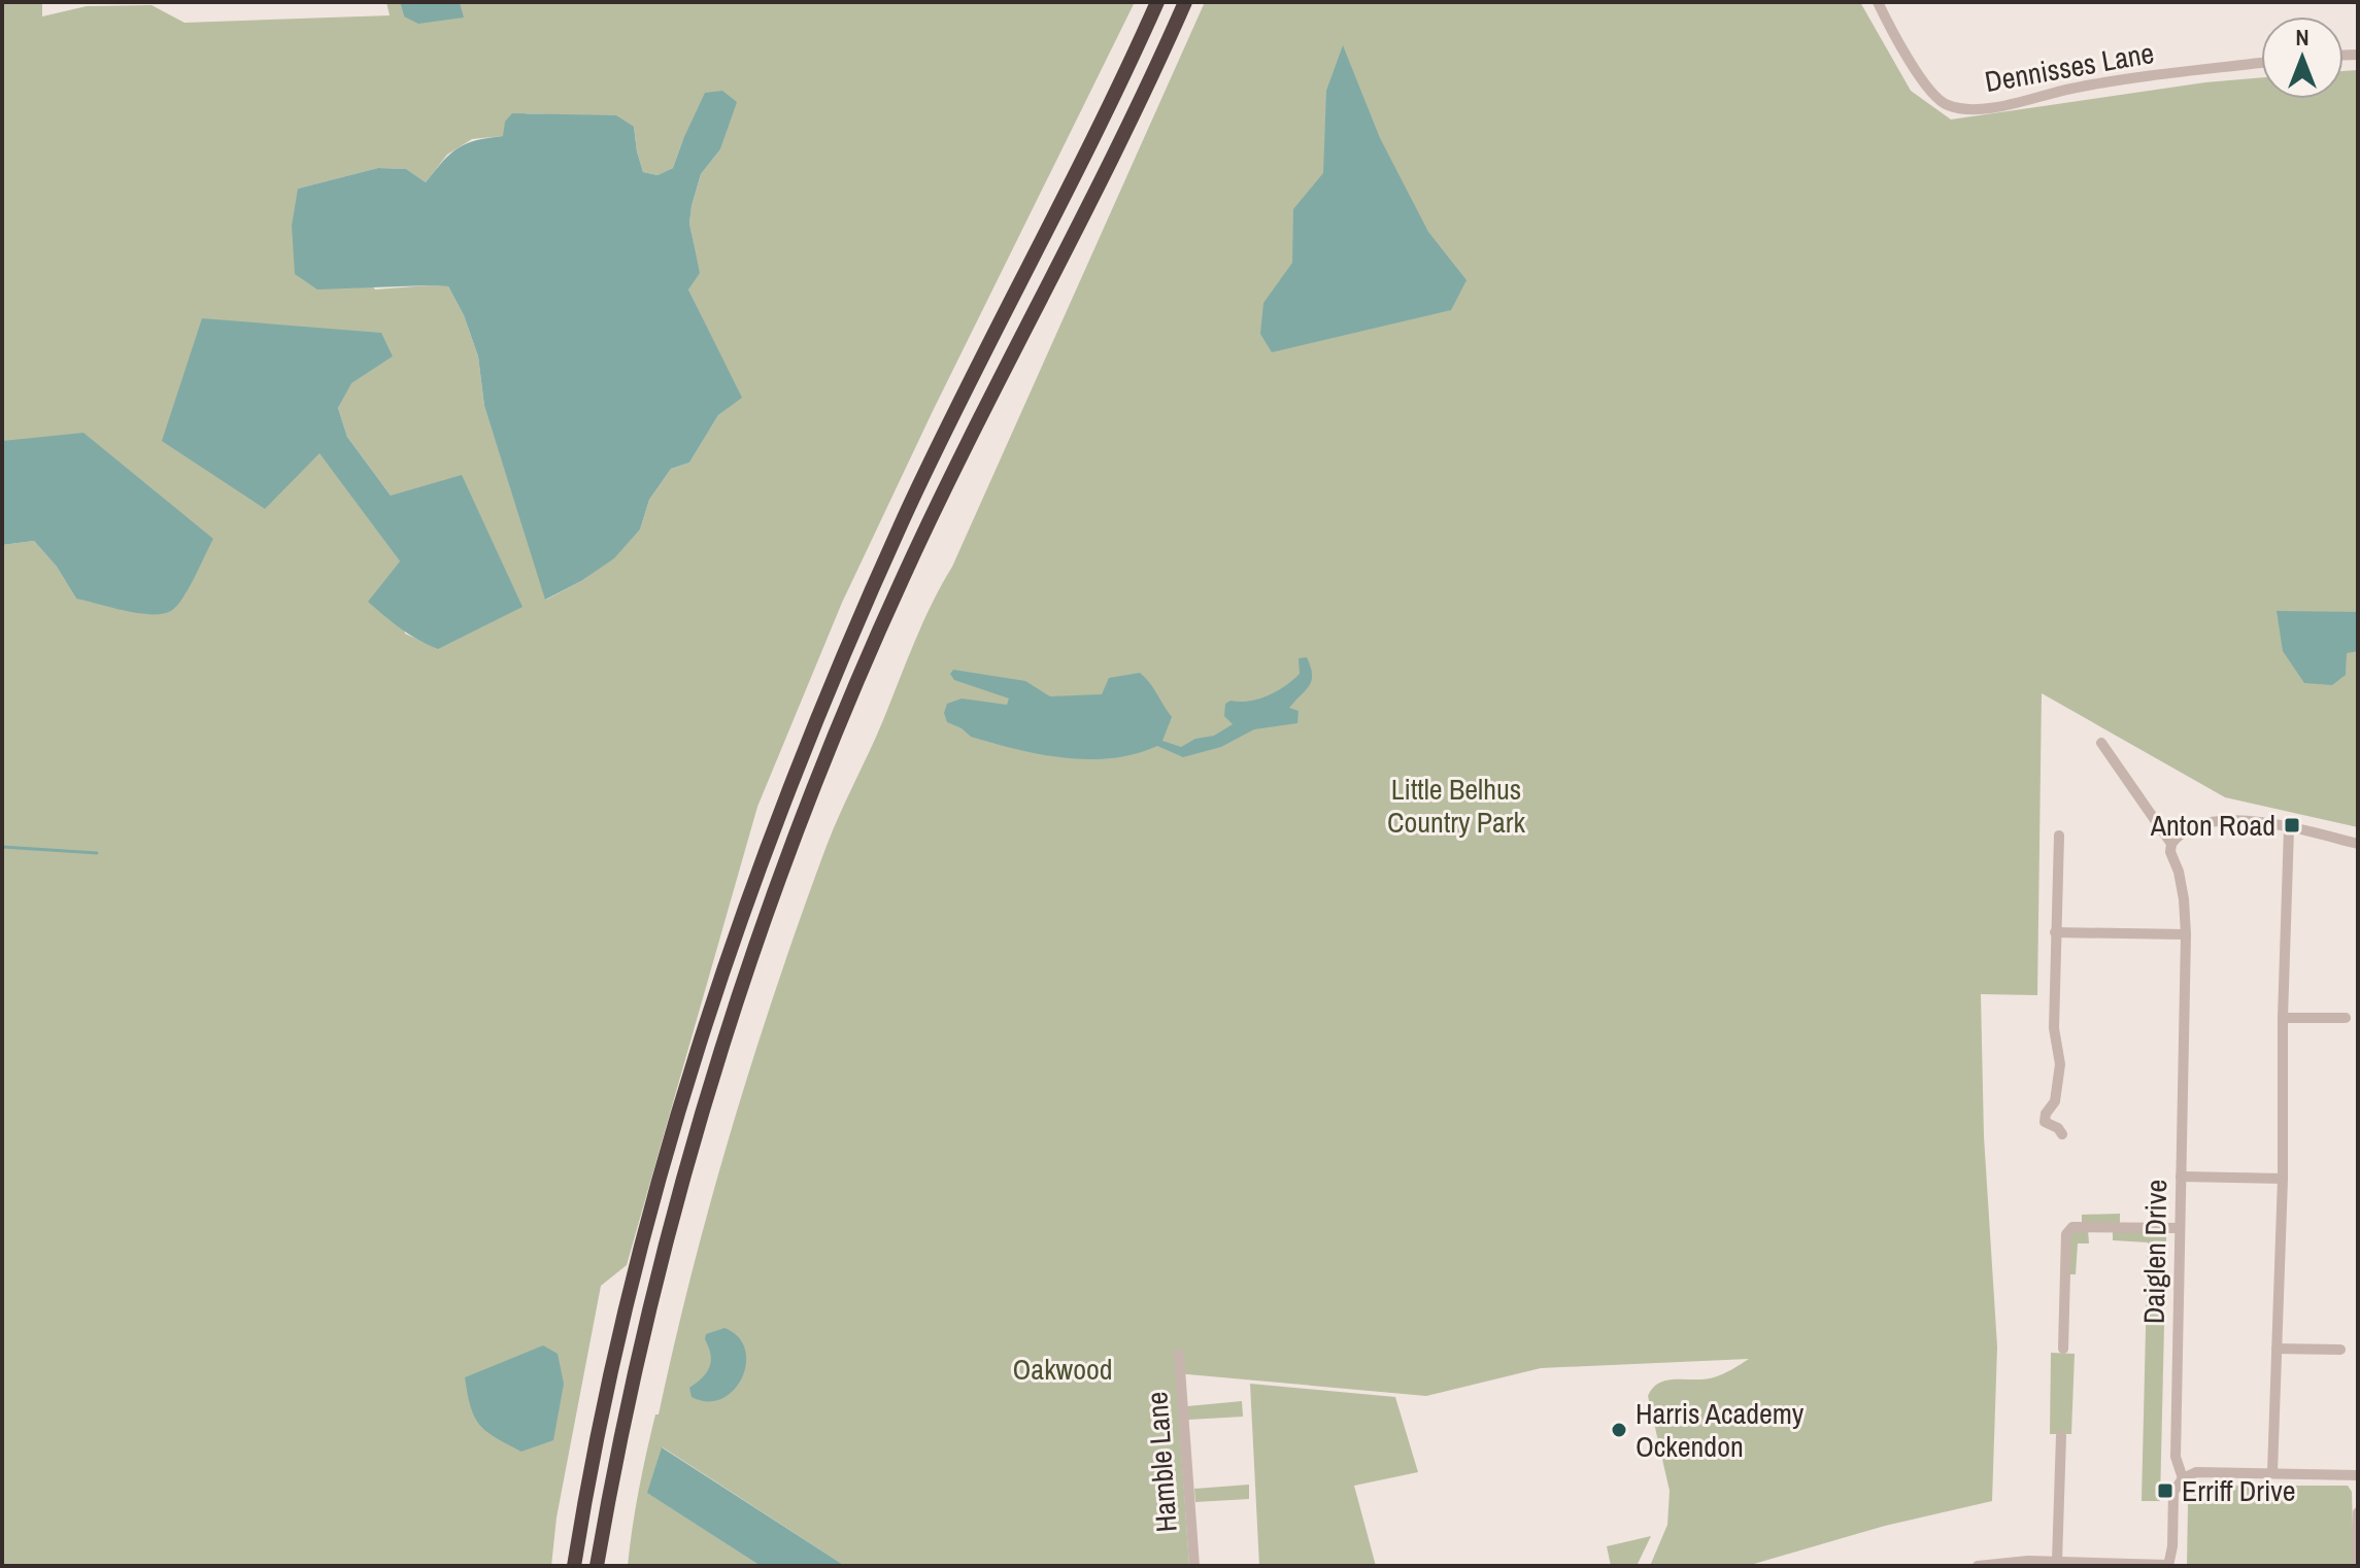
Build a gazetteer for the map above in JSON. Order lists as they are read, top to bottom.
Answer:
{
  "streets": {
    "street": ["Dennisses Lane", "Daiglen Drive", "Hamble Lane"]
  },
  "parks": ["Little Belhus Country Park", "Oakwood"],
  "places": {
    "transit": ["Anton Road", "Erriff Drive"],
    "other": ["Harris Academy Ockendon"]
  },
  "north": "top"
}
